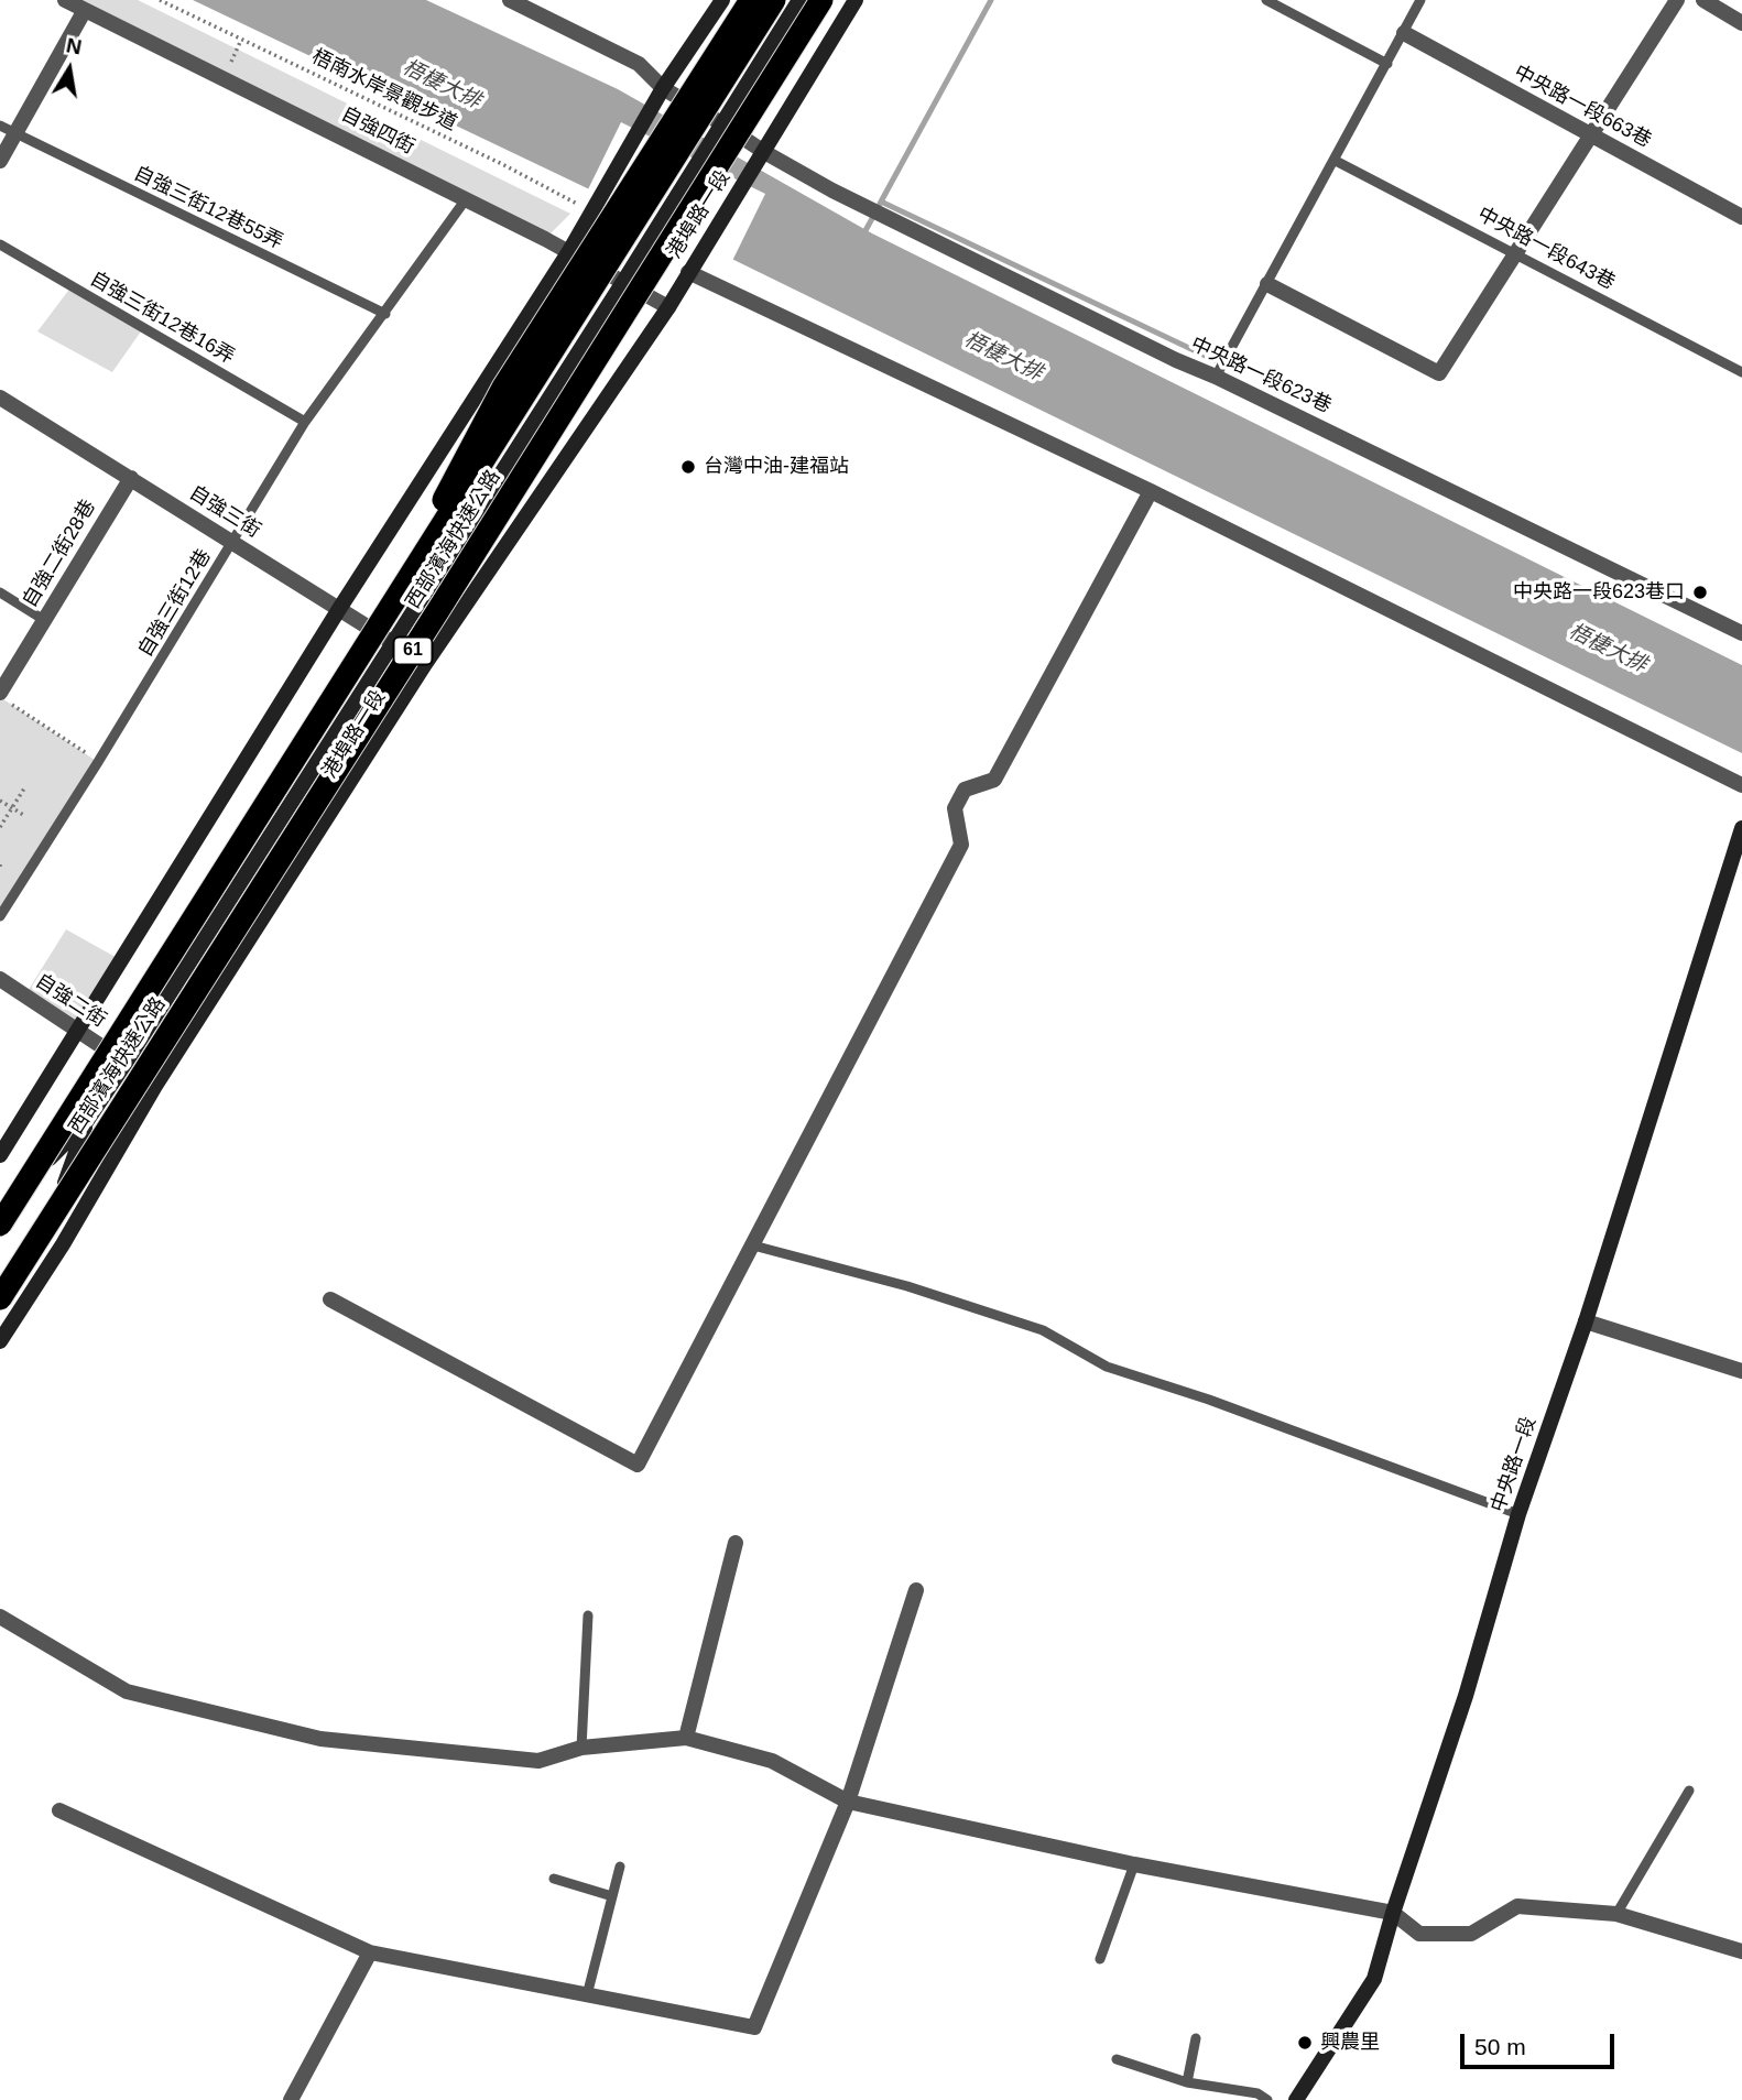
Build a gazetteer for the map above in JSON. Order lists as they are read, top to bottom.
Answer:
{
  "streets": {
    "highway": ["西部濱海快速公路", "61"],
    "street": [
      "中央路一段663巷",
      "自強四街",
      "港埠路一段",
      "中央路一段623巷",
      "自強三街",
      "自強二街28巷",
      "自強二街",
      "中央路一段"
    ],
    "lane": [
      "自強三街12巷55弄",
      "中央路一段643巷",
      "自強三街12巷16弄",
      "自強三街12巷"
    ],
    "path": ["梧南水岸景觀步道"]
  },
  "crossings": [
    ["自強四街", "港埠路一段"],
    ["自強四街", "自強三街12巷"],
    ["自強三街12巷55弄", "自強三街12巷"],
    ["港埠路一段", "中央路一段623巷"],
    ["港埠路一段", "自強三街"],
    ["港埠路一段", "自強二街"],
    ["自強三街12巷16弄", "自強三街12巷"],
    ["自強三街", "自強二街28巷"],
    ["自強三街", "自強三街12巷"]
  ],
  "water": ["梧棲大排"],
  "places": ["台灣中油-建福站", "中央路一段623巷口", "興農里"],
  "scale_bar": "50 m",
  "north": "top"
}
